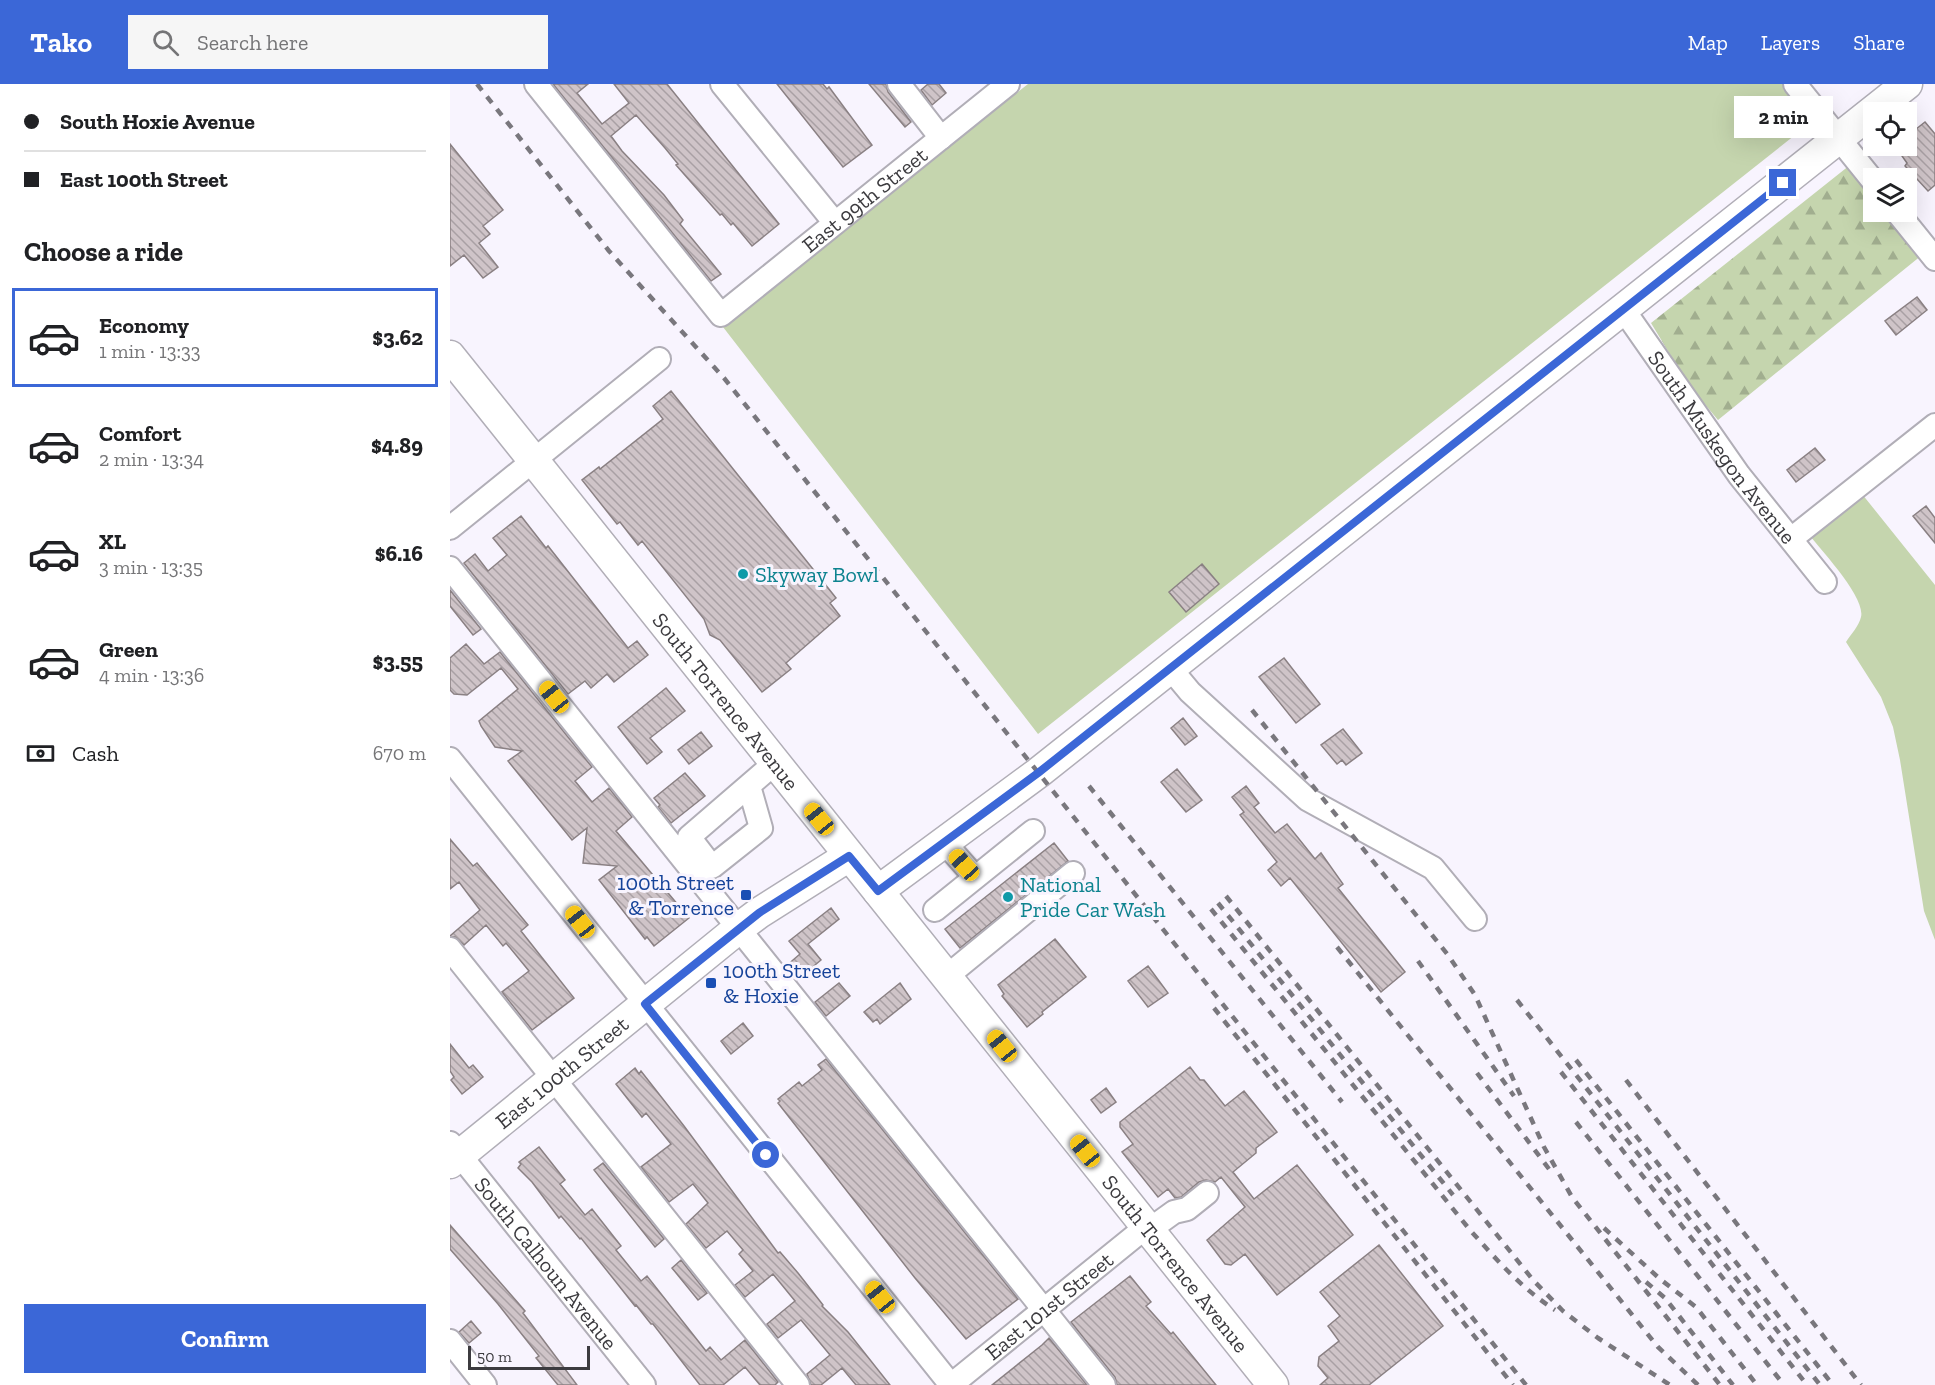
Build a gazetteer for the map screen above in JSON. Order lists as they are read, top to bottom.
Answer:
{
  "streets": {
    "main road": ["South Torrence Avenue", "East 100th Street"],
    "street": [
      "East 99th Street",
      "South Muskegon Avenue",
      "South Calhoun Avenue",
      "East 101st Street"
    ]
  },
  "crossings": [
    ["South Torrence Avenue", "East 100th Street"],
    ["South Torrence Avenue", "East 101st Street"],
    ["East 100th Street", "South Calhoun Avenue"]
  ],
  "places": {
    "other": ["Skyway Bowl", "National Pride Car Wash"],
    "transit": ["100th Street & Torrence", "100th Street & Hoxie"]
  },
  "scale_bar": "50 m",
  "page": {
    "header": "Tako",
    "search": "Search here",
    "nav": ["Map", "Layers", "Share"],
    "banner": ["South Hoxie Avenue", "East 100th Street"],
    "bubble": "2 min",
    "heading": "Choose a ride",
    "list": [
      {
        "name": "Economy",
        "note": "1 min · 13:33",
        "value": "$3.62"
      },
      {
        "name": "Comfort",
        "note": "2 min · 13:34",
        "value": "$4.89"
      },
      {
        "name": "XL",
        "note": "3 min · 13:35",
        "value": "$6.16"
      },
      {
        "name": "Green",
        "note": "4 min · 13:36",
        "value": "$3.55"
      }
    ],
    "pay": ["Cash", "670 m"],
    "buttons": "Confirm",
    "scale": "50 m"
  }
}
